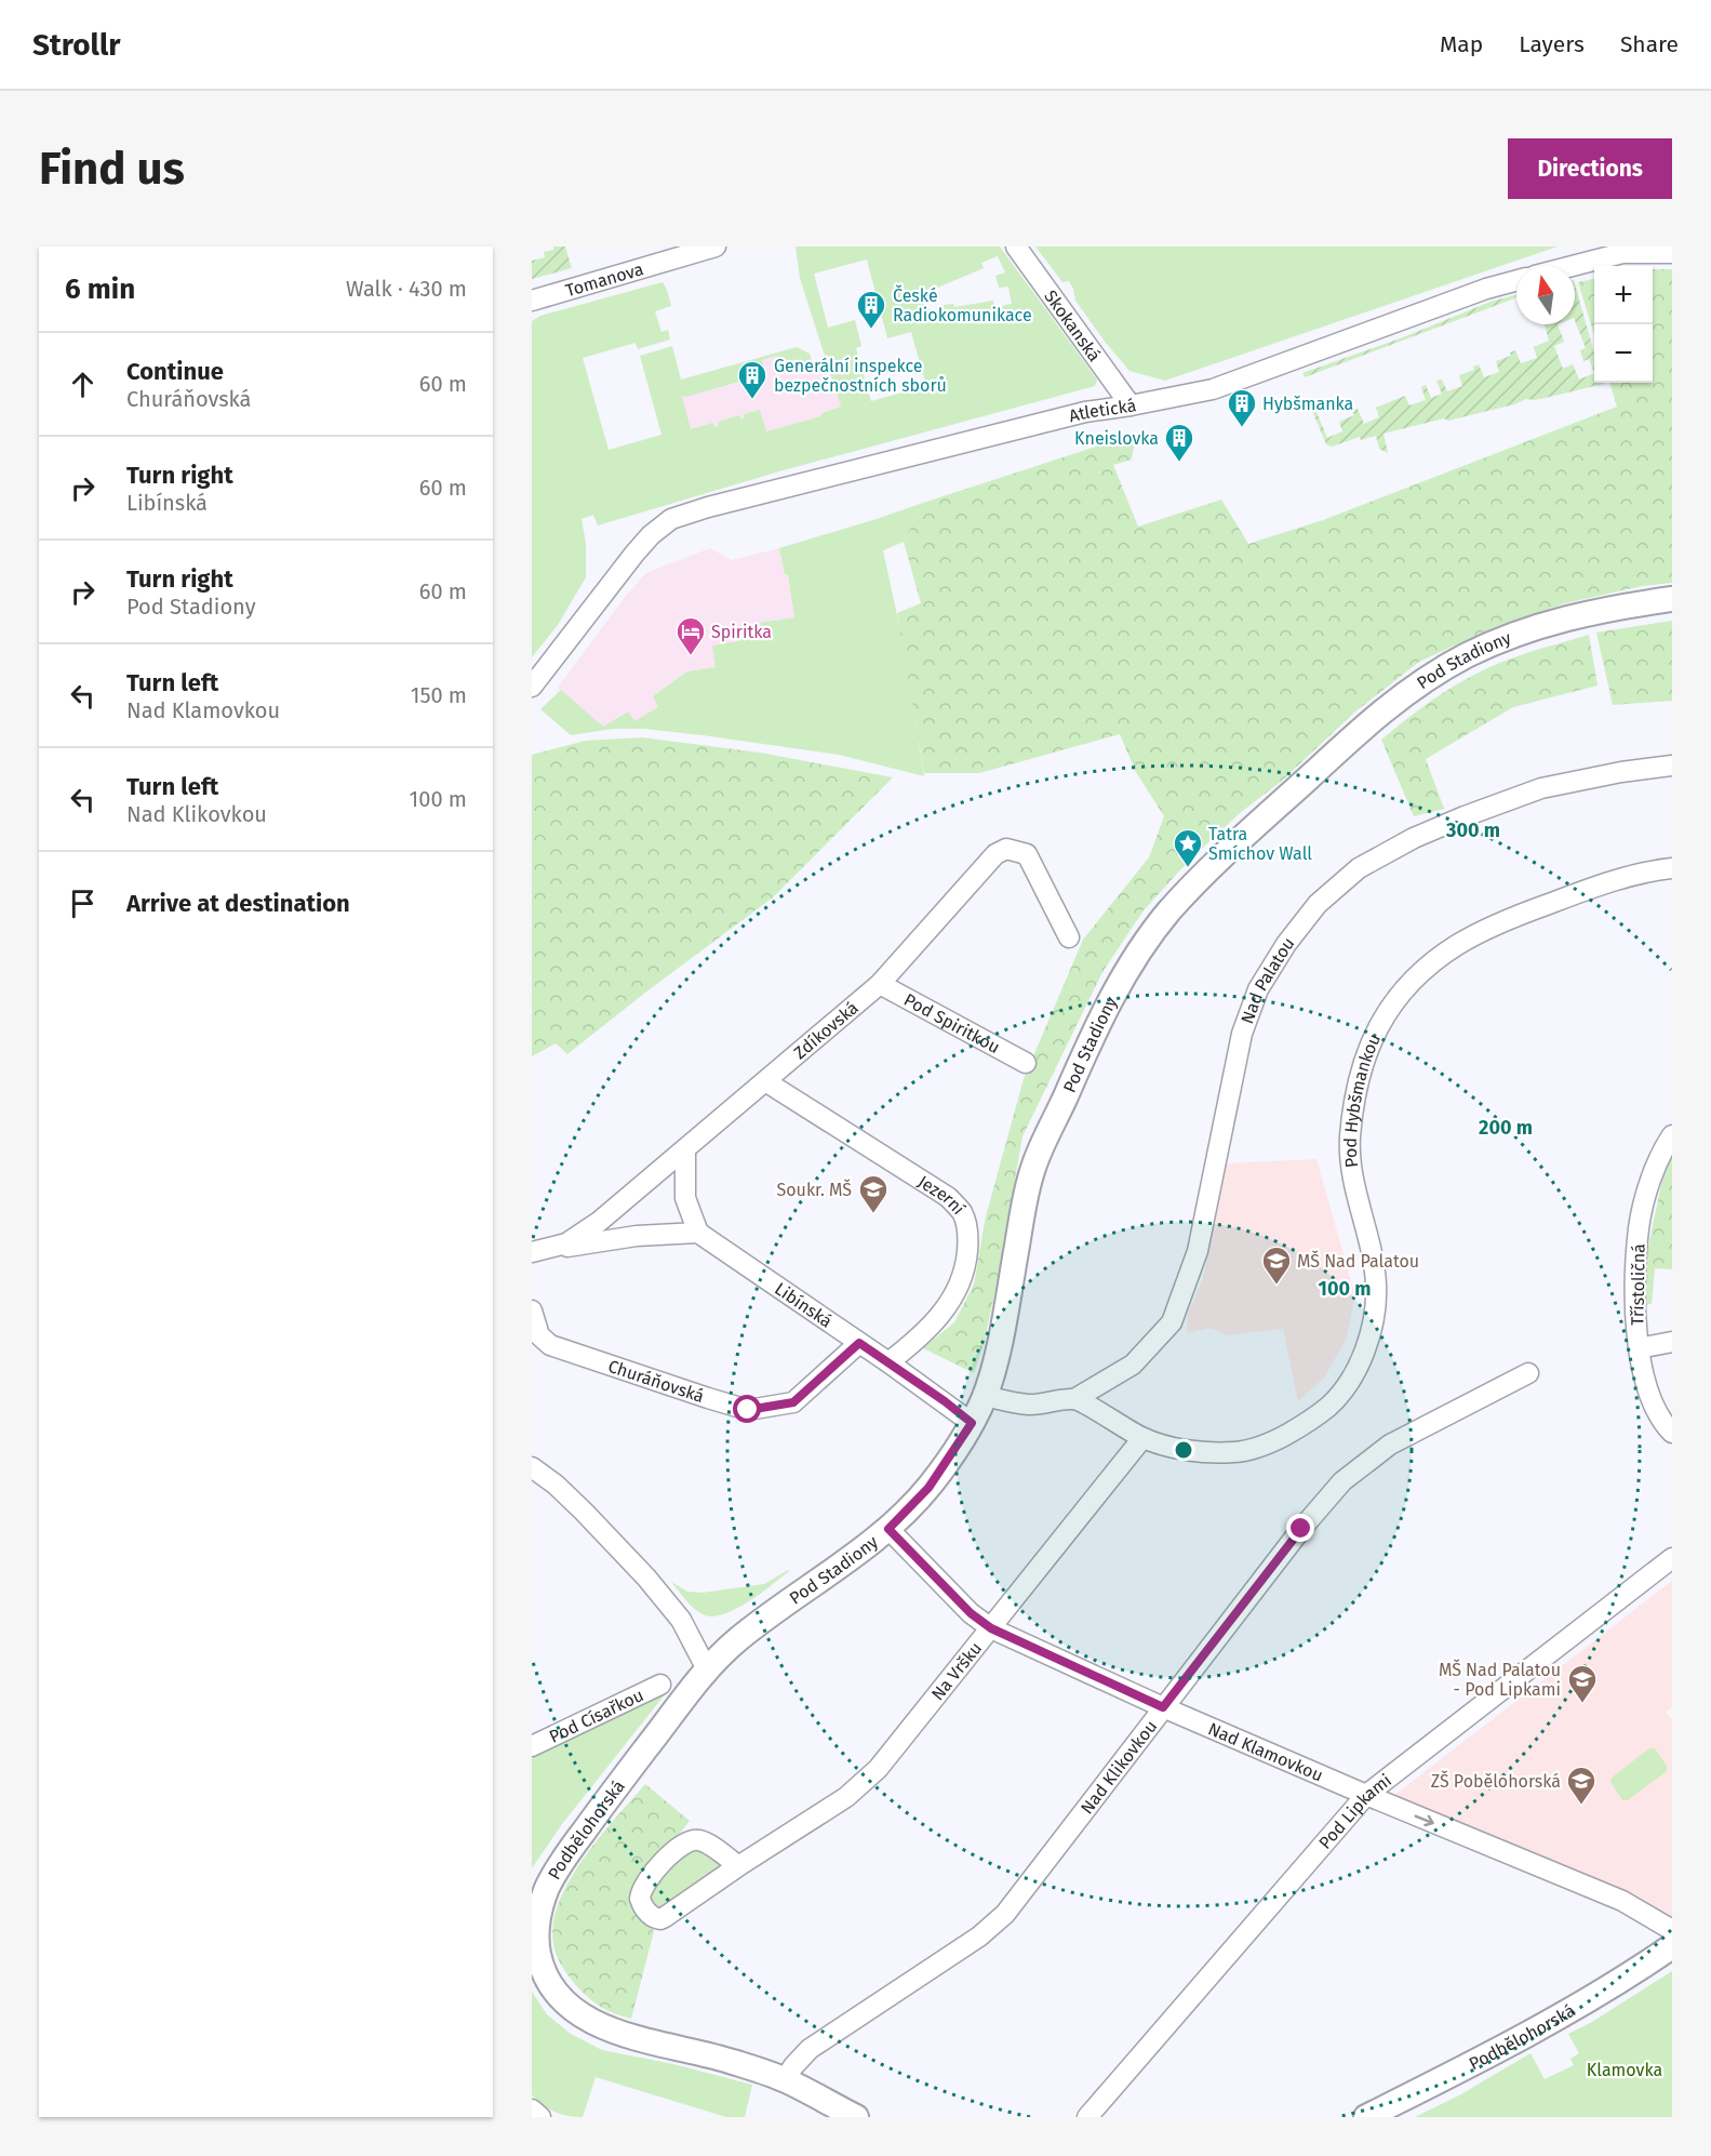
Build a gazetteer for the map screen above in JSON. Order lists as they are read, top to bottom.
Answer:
{
  "streets": {
    "main road": ["Pod Stadiony", "Podbělohorská"],
    "street": [
      "Tomanova",
      "Skokanská",
      "Atletická",
      "Nad Palatou",
      "Pod Spiritkou",
      "Zdíkovská",
      "Pod Hybšmankou",
      "Jezerní",
      "Třístoličná",
      "Libínská",
      "Churáňovská",
      "Na Vršku",
      "Pod Císařkou",
      "Nad Klamovkou",
      "Nad Klikovkou",
      "Pod Lipkami"
    ]
  },
  "crossings": [
    ["Skokanská", "Atletická"],
    ["Pod Stadiony", "Libínská"],
    ["Pod Stadiony", "Nad Klamovkou"],
    ["Pod Stadiony", "Podbělohorská"],
    ["Nad Palatou", "Pod Hybšmankou"],
    ["Pod Spiritkou", "Zdíkovská"],
    ["Zdíkovská", "Jezerní"],
    ["Pod Hybšmankou", "Na Vršku"],
    ["Jezerní", "Libínská"],
    ["Libínská", "Churáňovská"],
    ["Na Vršku", "Nad Klamovkou"],
    ["Nad Klamovkou", "Nad Klikovkou"],
    ["Nad Klamovkou", "Pod Lipkami"],
    ["Nad Klikovkou", "Podbělohorská"]
  ],
  "one_way": ["Nad Klamovkou"],
  "parks": ["Klamovka"],
  "places": {
    "building": [
      "České Radiokomunikace",
      "Generální inspekce bezpečnostních sborů",
      "Hybšmanka",
      "Kneislovka"
    ],
    "hotel": ["Spiritka"],
    "place": ["Tatra Smíchov Wall"],
    "school or university": [
      "Soukr. MŠ",
      "MŠ Nad Palatou",
      "MŠ Nad Palatou - Pod Lipkami",
      "ZŠ Pobělohorská"
    ]
  },
  "north": "top",
  "page": {
    "header": "Strollr",
    "nav": ["Map", "Layers", "Share"],
    "buttons": "Directions",
    "title": "Find us",
    "heading": ["6 min", "Walk · 430 m"],
    "map_buttons": ["+", "−"],
    "list": [
      ["Continue", "Churáňovská", "60 m"],
      ["Turn right", "Libínská", "60 m"],
      ["Turn right", "Pod Stadiony", "60 m"],
      ["Turn left", "Nad Klamovkou", "150 m"],
      ["Turn left", "Nad Klikovkou", "100 m"],
      "Arrive at destination"
    ]
  },
  "rings": ["300 m", "200 m", "100 m"]
}
